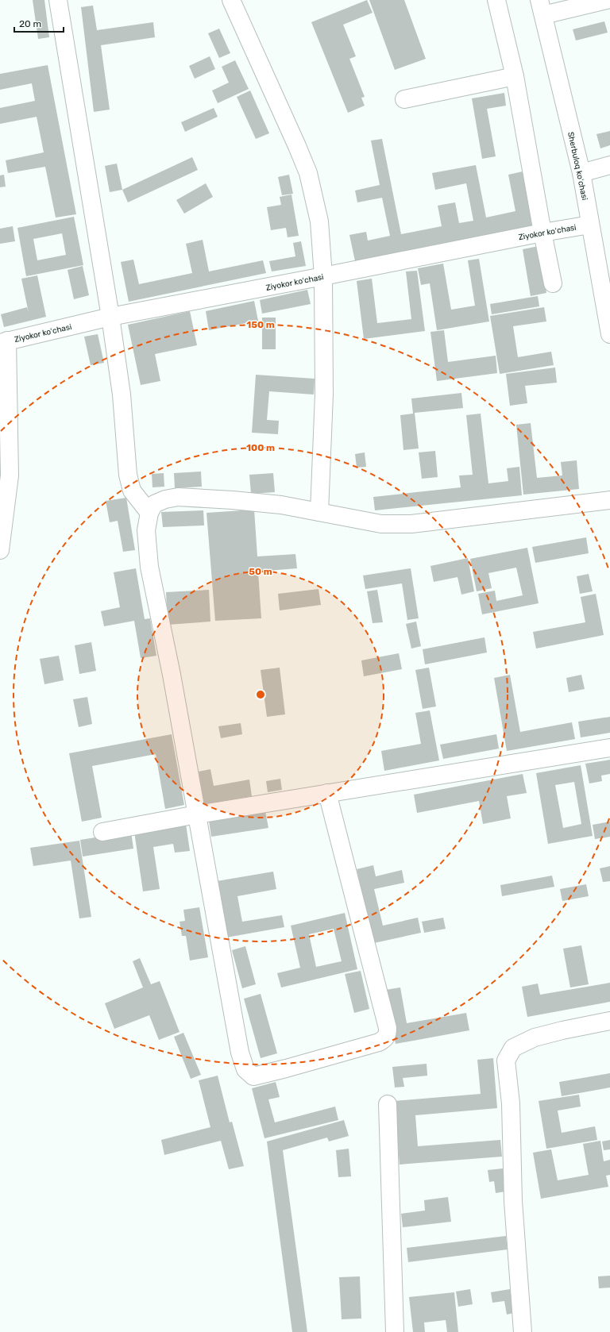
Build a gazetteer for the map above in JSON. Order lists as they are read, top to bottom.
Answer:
{
  "streets": {
    "street": ["Sherbuloq koʻchasi", "Ziyokor koʻchasi"]
  },
  "crossings": [
    ["Sherbuloq koʻchasi", "Ziyokor koʻchasi"]
  ],
  "scale_bar": "20 m",
  "rings": ["150 m", "100 m", "50 m"]
}
